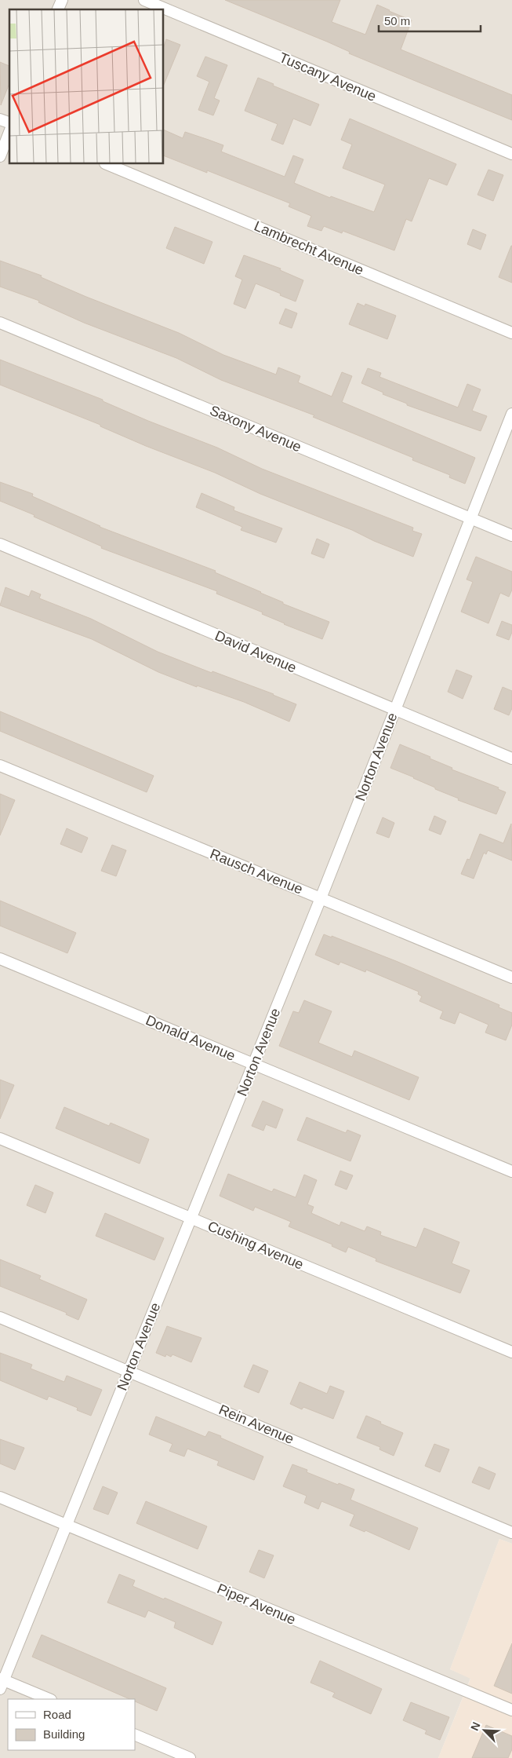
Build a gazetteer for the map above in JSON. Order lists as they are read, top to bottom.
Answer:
{
  "streets": {
    "street": [
      "Tuscany Avenue",
      "Lambrecht Avenue",
      "Saxony Avenue",
      "David Avenue",
      "Norton Avenue",
      "Rausch Avenue",
      "Donald Avenue",
      "Cushing Avenue",
      "Rein Avenue",
      "Piper Avenue"
    ]
  },
  "crossings": [
    ["Saxony Avenue", "Norton Avenue"],
    ["David Avenue", "Norton Avenue"],
    ["Norton Avenue", "Rausch Avenue"],
    ["Norton Avenue", "Donald Avenue"],
    ["Norton Avenue", "Cushing Avenue"],
    ["Norton Avenue", "Rein Avenue"],
    ["Norton Avenue", "Piper Avenue"]
  ],
  "legend": ["Road", "Building"],
  "scale_bar": "50 m",
  "north": "top left"
}
